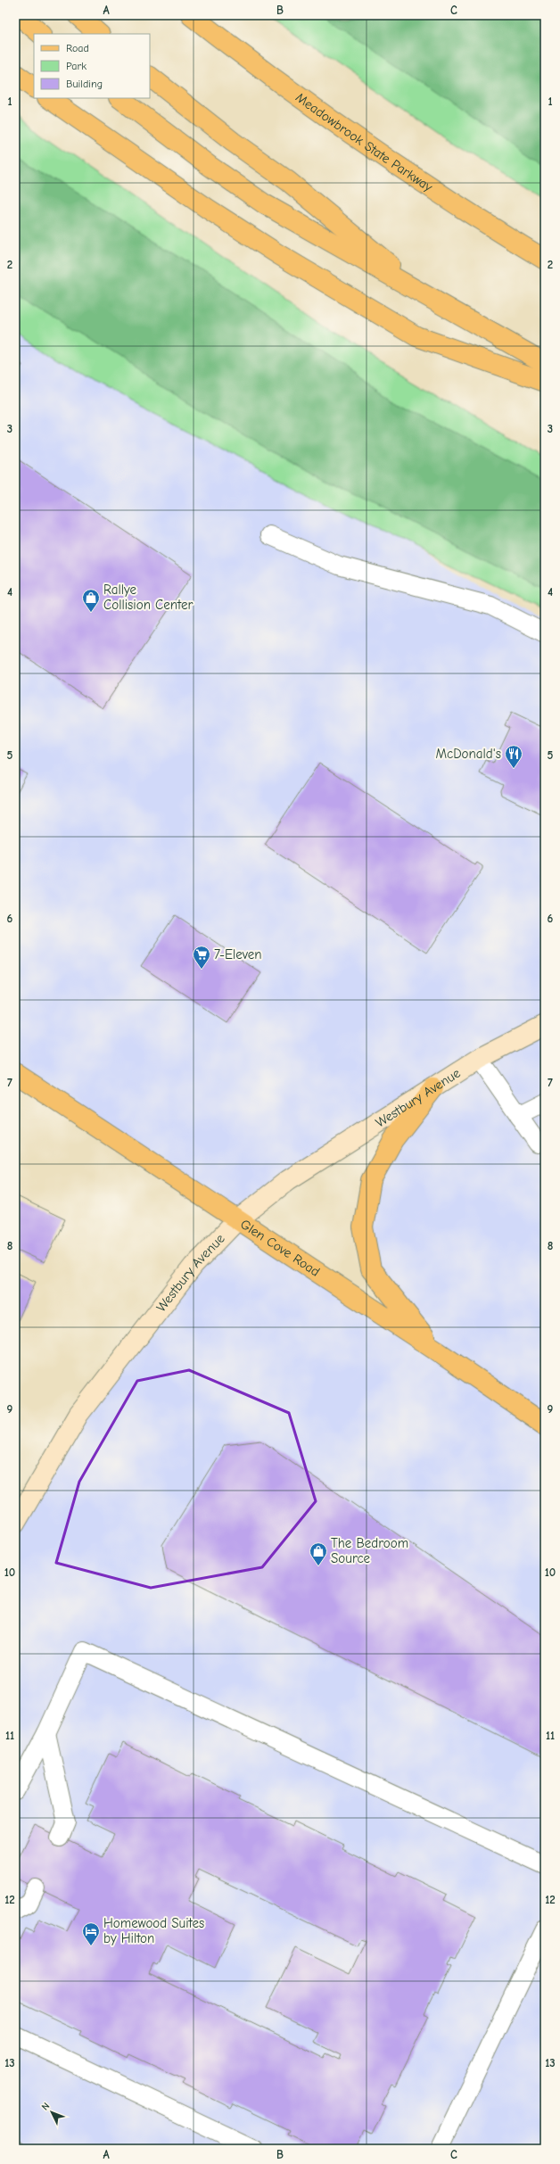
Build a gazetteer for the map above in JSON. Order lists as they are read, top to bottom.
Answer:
{
  "streets": {
    "main road": ["Meadowbrook State Parkway", "Westbury Avenue", "Glen Cove Road"]
  },
  "crossings": [
    ["Westbury Avenue", "Glen Cove Road"]
  ],
  "places": {
    "shop": ["Rallye Collision Center", "The Bedroom Source"],
    "restaurant": ["McDonald's"],
    "supermarket": ["7-Eleven"],
    "hotel": ["Homewood Suites by Hilton"]
  },
  "legend": ["Road", "Park", "Building"],
  "north": "top left",
  "grid": {
    "columns": ["A", "B", "C"],
    "rows": [
      "1",
      "2",
      "3",
      "4",
      "5",
      "6",
      "7",
      "8",
      "9",
      "10",
      "11",
      "12",
      "13"
    ]
  }
}
